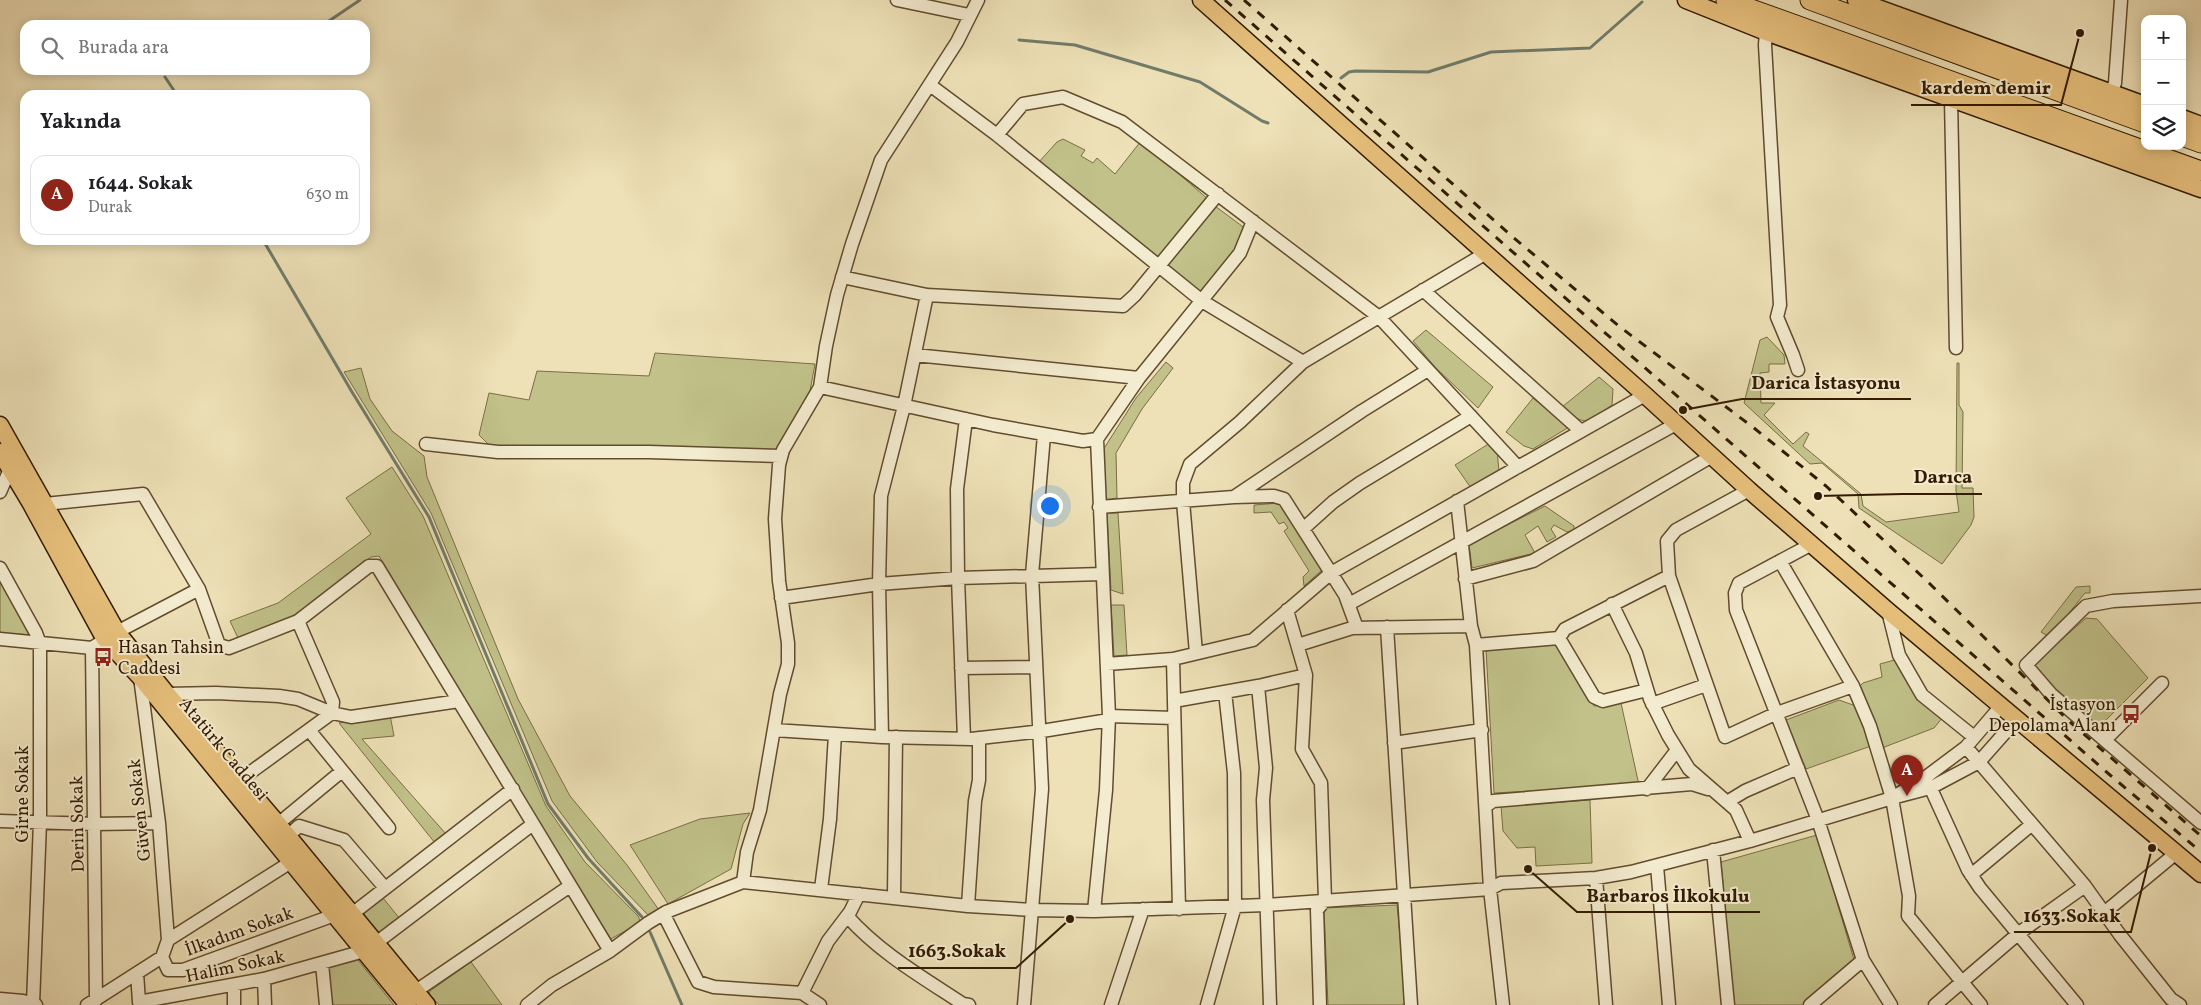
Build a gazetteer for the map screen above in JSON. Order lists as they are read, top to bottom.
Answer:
{
  "streets": {
    "main road": ["Atatürk Caddesi"],
    "street": [
      "Girne Sokak",
      "Güven Sokak",
      "Derin Sokak",
      "İlkadım Sokak",
      "Halim Sokak"
    ]
  },
  "crossings": [
    ["Atatürk Caddesi", "Güven Sokak"],
    ["Atatürk Caddesi", "Derin Sokak"],
    ["Atatürk Caddesi", "İlkadım Sokak"],
    ["Atatürk Caddesi", "Halim Sokak"]
  ],
  "places": {
    "other": [
      "kardem demir",
      "Darica İstasyonu",
      "Darıca",
      "1633.Sokak",
      "Barbaros İlkokulu",
      "1663.Sokak"
    ],
    "bus stop": ["Hasan Tahsin Caddesi", "İstasyon Depolama Alanı"]
  },
  "page": {
    "map_buttons": ["+", "−"],
    "search": "Burada ara",
    "heading": "Yakında",
    "list": [
      {
        "mark": "A",
        "name": "1644. Sokak",
        "note": "Durak",
        "value": "630 m"
      }
    ],
    "pins": "A"
  }
}
